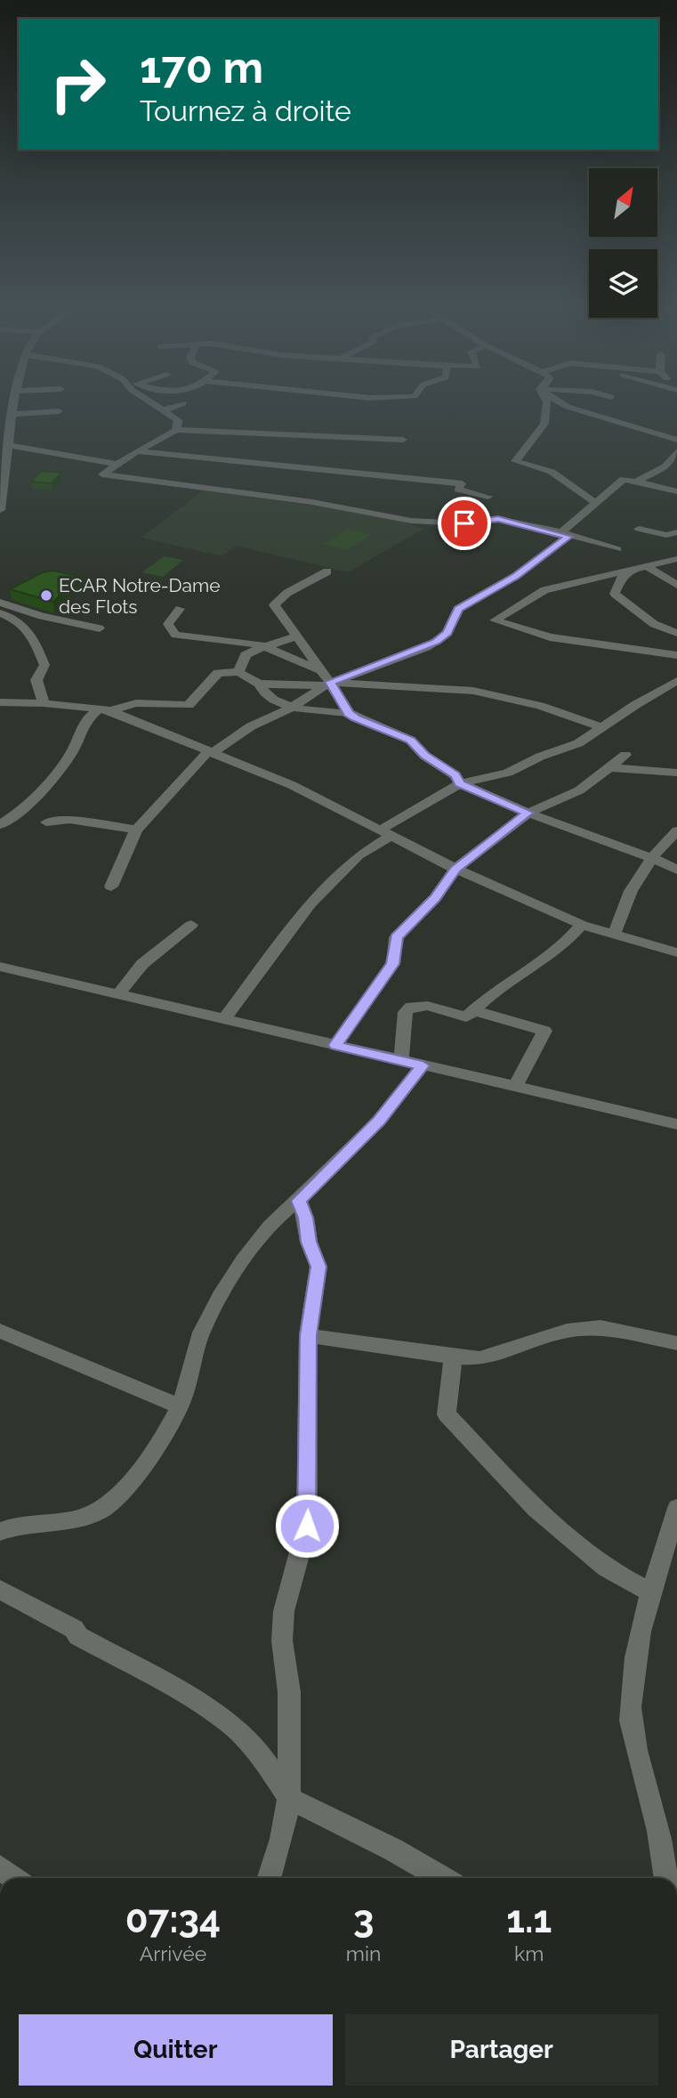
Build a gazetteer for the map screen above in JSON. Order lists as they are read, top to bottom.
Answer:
{
  "places": ["ECAR Notre-Dame des Flots"],
  "north": "top right",
  "page": {
    "turn": ["170 m", "Tournez à droite"],
    "eta": [
      "07:34",
      "Arrivée",
      "3",
      "min",
      "1.1",
      "km"
    ],
    "buttons": ["Quitter", "Partager"]
  }
}
